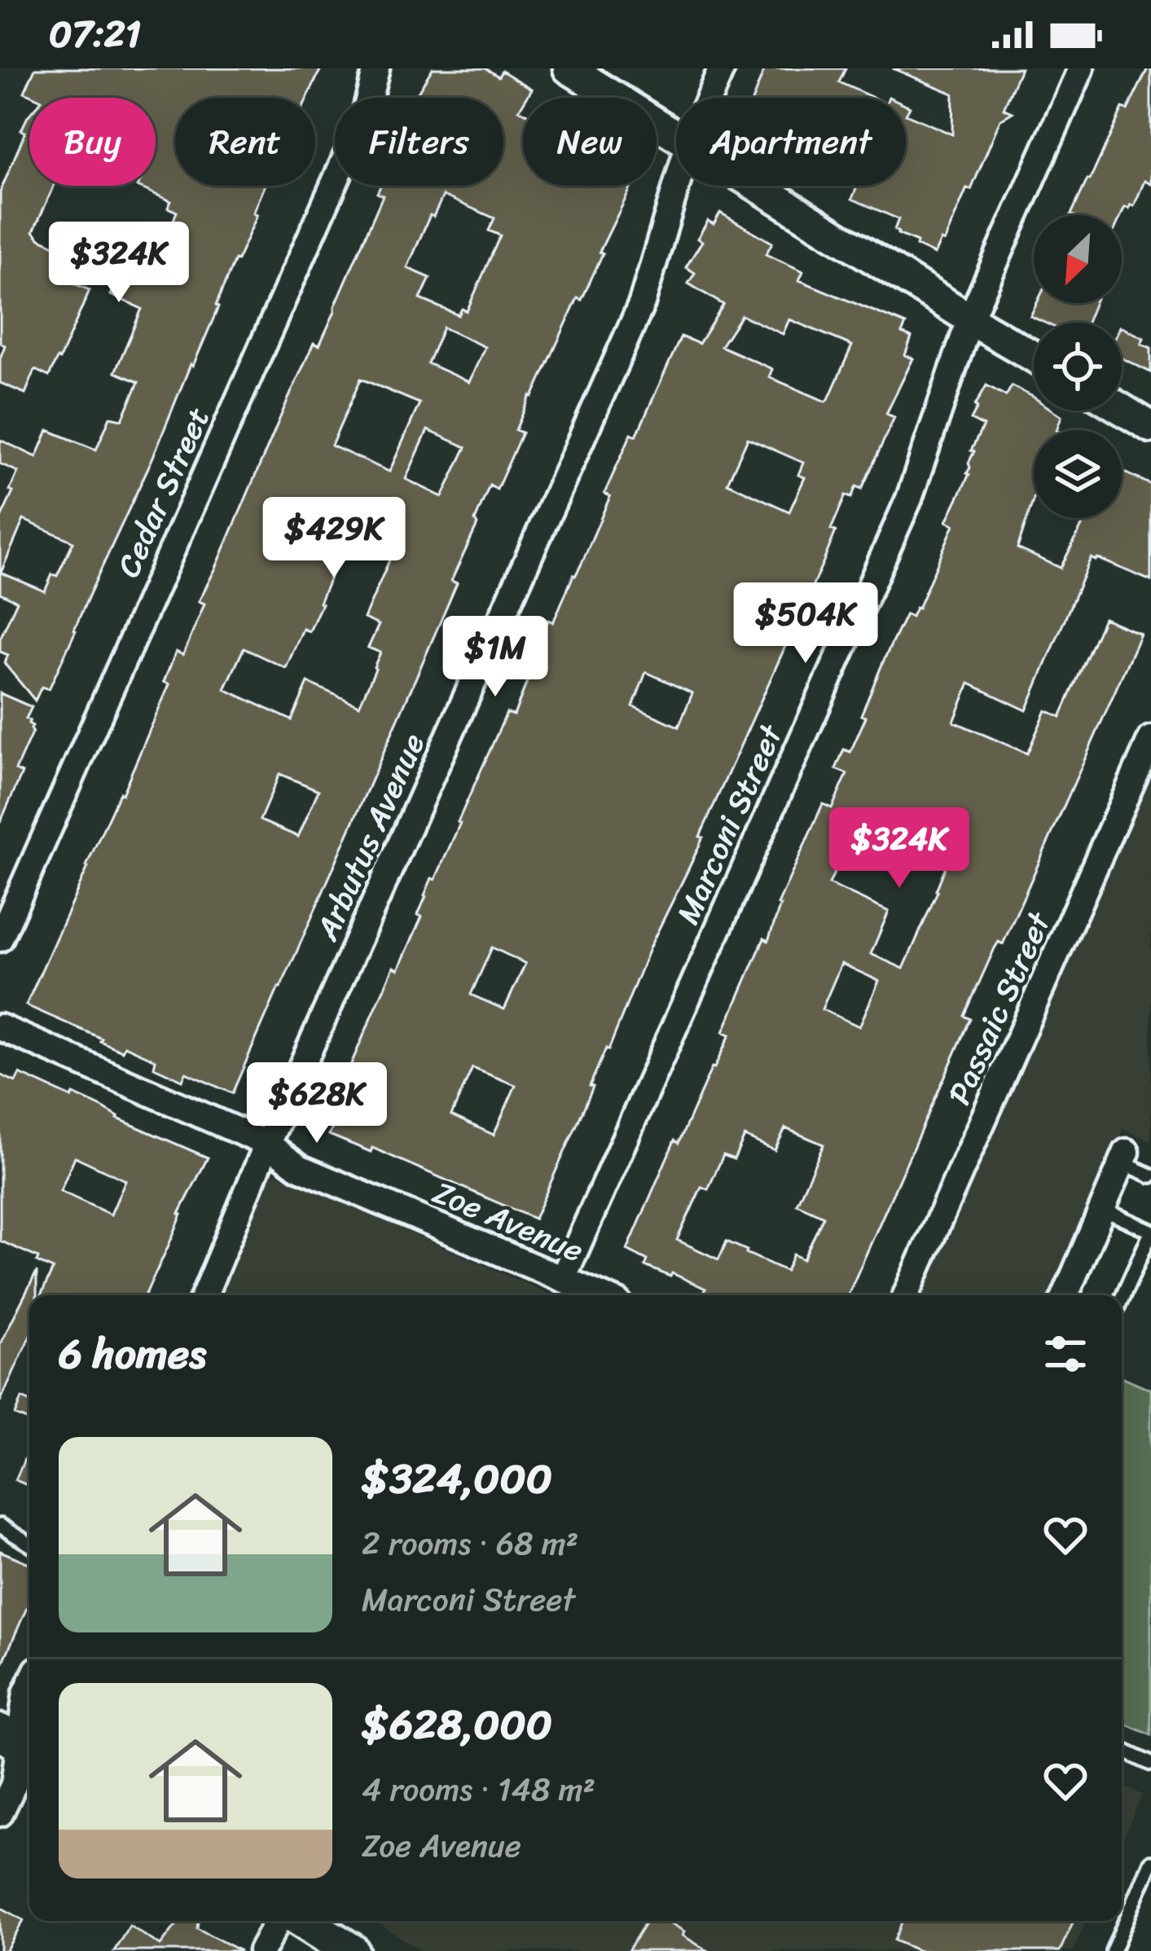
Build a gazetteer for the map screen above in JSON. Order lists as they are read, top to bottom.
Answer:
{
  "streets": {
    "street": [
      "Cedar Street",
      "Marconi Street",
      "Arbutus Avenue",
      "Passaic Street",
      "Zoe Avenue"
    ]
  },
  "crossings": [
    ["Marconi Street", "Zoe Avenue"],
    ["Arbutus Avenue", "Zoe Avenue"]
  ],
  "north": "bottom left",
  "page": {
    "status": "07:21",
    "chip": [
      "Buy",
      "Rent",
      "Filters",
      "New",
      "Apartment"
    ],
    "price": [
      "$324K",
      "$429K",
      "$504K",
      "$1M",
      "$324K",
      "$628K"
    ],
    "heading": "6 homes",
    "list": [
      {
        "name": "$324,000",
        "note": "2 rooms · 68 m² · Marconi Street"
      },
      {
        "name": "$628,000",
        "note": "4 rooms · 148 m² · Zoe Avenue"
      }
    ]
  }
}
